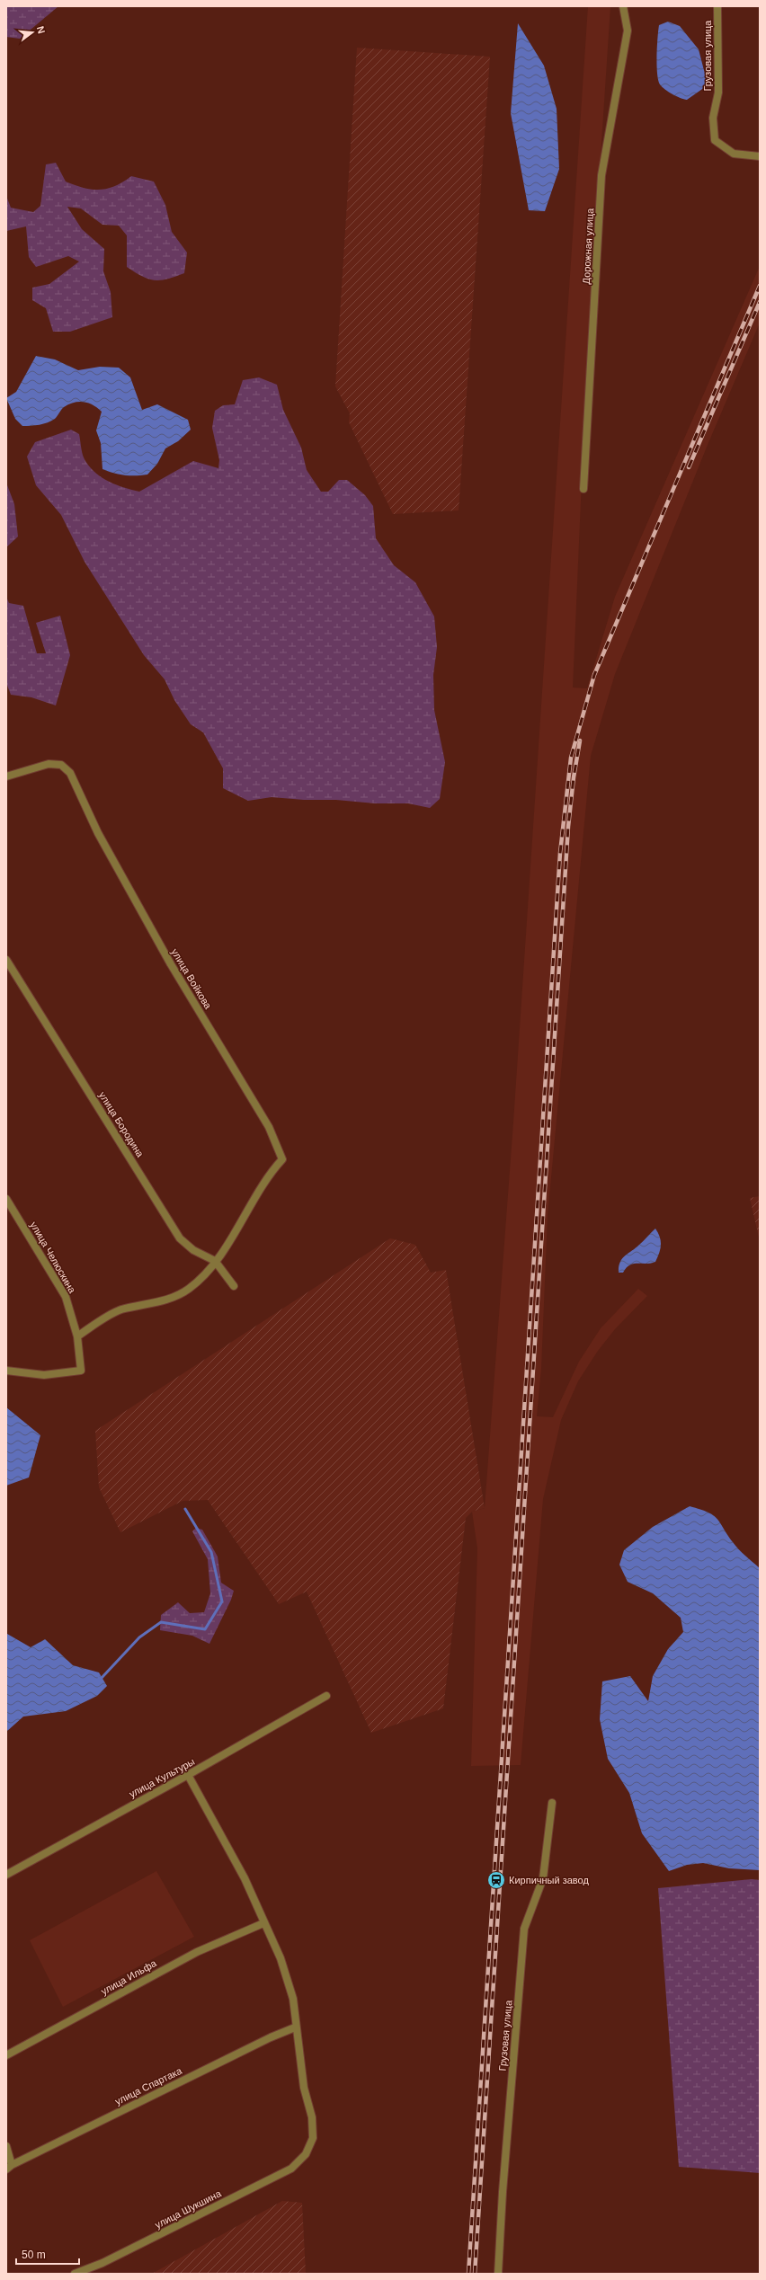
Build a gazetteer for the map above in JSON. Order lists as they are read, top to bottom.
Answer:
{
  "streets": {
    "street": [
      "Грузовая улица",
      "Дорожная улица",
      "улица Войкова",
      "улица Бородина",
      "улица Челюскина",
      "улица Культуры",
      "улица Ильфа",
      "улица Спартака",
      "улица Шукшина"
    ]
  },
  "crossings": [
    ["улица Войкова", "улица Бородина"],
    ["улица Культуры", "улица Шукшина"],
    ["улица Ильфа", "улица Шукшина"],
    ["улица Спартака", "улица Шукшина"]
  ],
  "places": {
    "station": ["Кирпичный завод"]
  },
  "scale_bar": "50 m",
  "north": "right"
}
